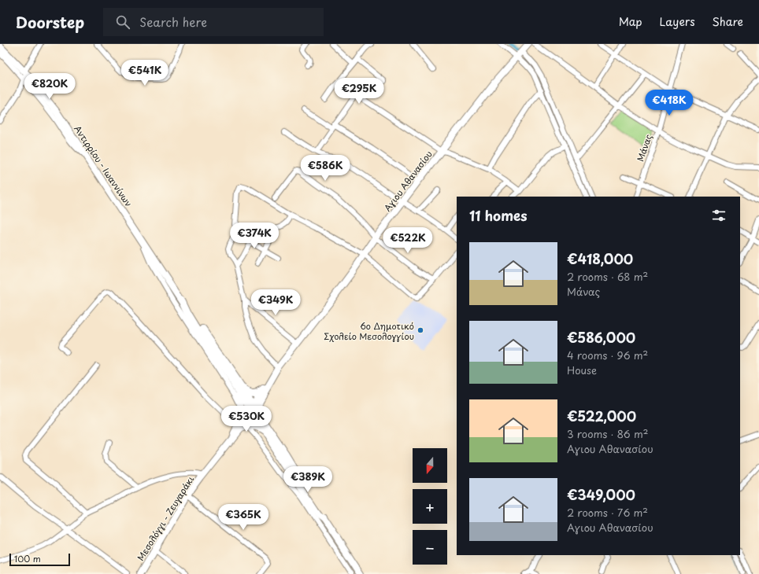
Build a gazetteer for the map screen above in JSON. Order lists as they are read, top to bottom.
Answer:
{
  "streets": {
    "main road": ["Αντιρρίου - Ιωαννίνων", "Αγιου Αθανασίου", "Μεσολόγγι - Ζευγαράκι"],
    "street": ["Μάνας"]
  },
  "crossings": [
    ["Αντιρρίου - Ιωαννίνων", "Αγιου Αθανασίου"],
    ["Αντιρρίου - Ιωαννίνων", "Μεσολόγγι - Ζευγαράκι"],
    ["Αγιου Αθανασίου", "Μεσολόγγι - Ζευγαράκι"]
  ],
  "places": ["6ο Δημοτικό Σχολείο Μεσολογγίου"],
  "scale_bar": "100 m",
  "north": "bottom",
  "page": {
    "header": "Doorstep",
    "search": "Search here",
    "nav": ["Map", "Layers", "Share"],
    "price": [
      "€541K",
      "€820K",
      "€295K",
      "€418K",
      "€586K",
      "€374K",
      "€522K",
      "€349K",
      "€530K",
      "€389K",
      "€365K"
    ],
    "heading": "11 homes",
    "list": [
      {
        "name": "€418,000",
        "note": "2 rooms · 68 m² · Μάνας"
      },
      {
        "name": "€586,000",
        "note": "4 rooms · 96 m² · House"
      },
      {
        "name": "€522,000",
        "note": "3 rooms · 86 m² · Αγιου Αθανασίου"
      },
      {
        "name": "€349,000",
        "note": "2 rooms · 76 m² · Αγιου Αθανασίου"
      }
    ],
    "map_buttons": ["+", "−"],
    "scale": "100 m"
  }
}
